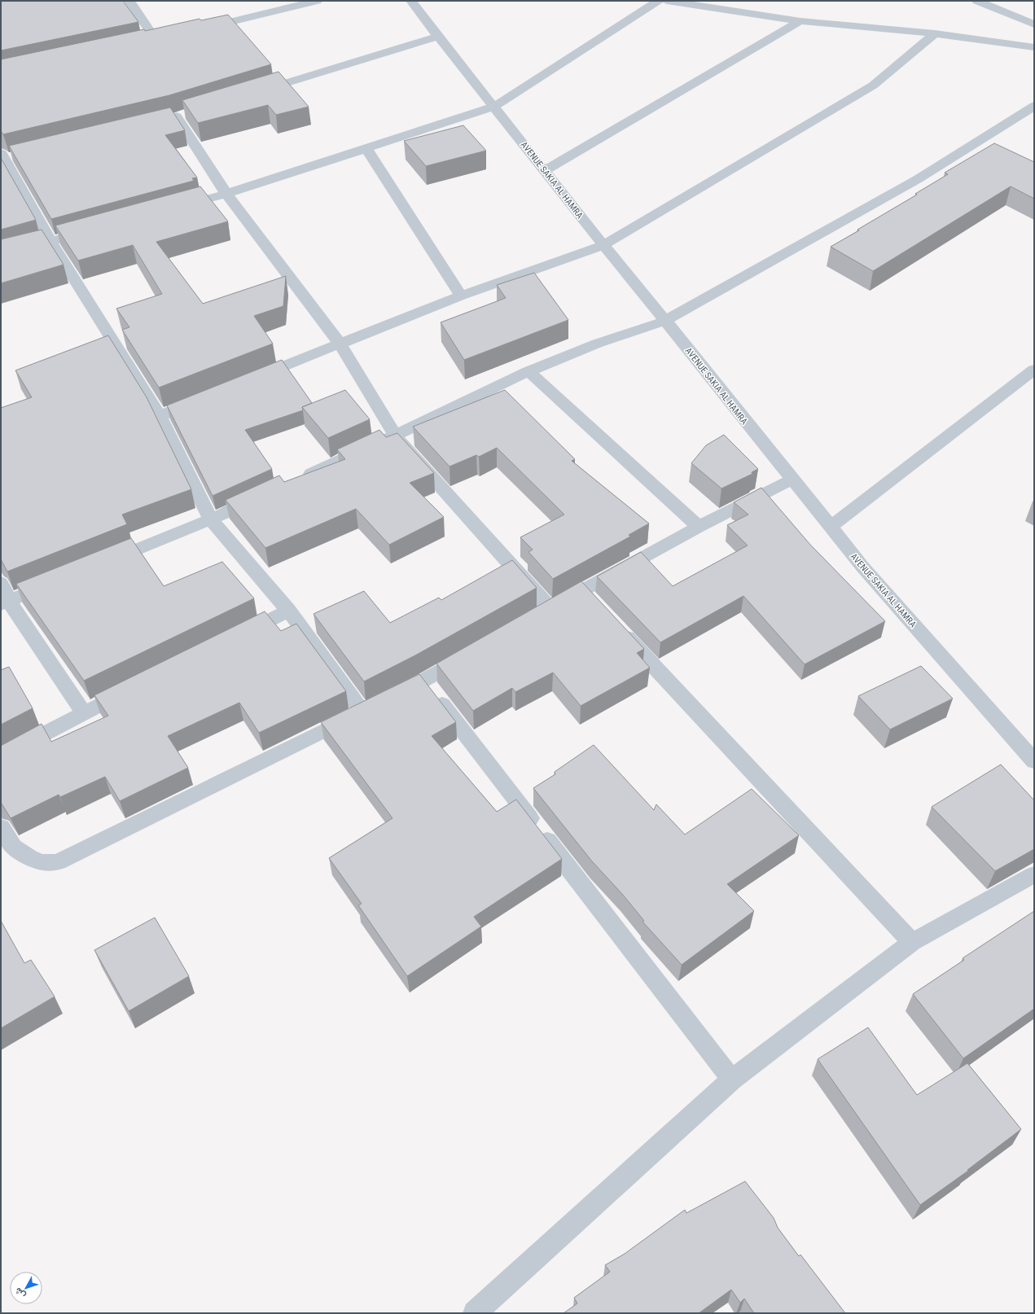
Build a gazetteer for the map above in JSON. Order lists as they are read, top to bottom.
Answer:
{
  "streets": {
    "street": ["AVENUE SAKIA AL HAMRA"]
  },
  "north": "bottom left"
}
